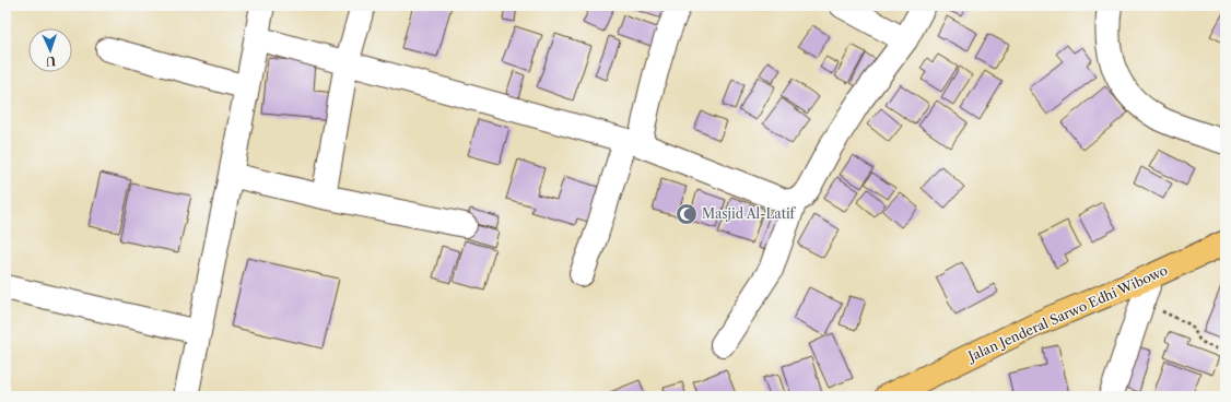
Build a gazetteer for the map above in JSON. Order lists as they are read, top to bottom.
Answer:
{
  "streets": {
    "main road": ["Jalan Jenderal Sarwo Edhi Wibowo"]
  },
  "places": {
    "mosque": ["Masjid Al-Latif"]
  },
  "north": "bottom"
}
